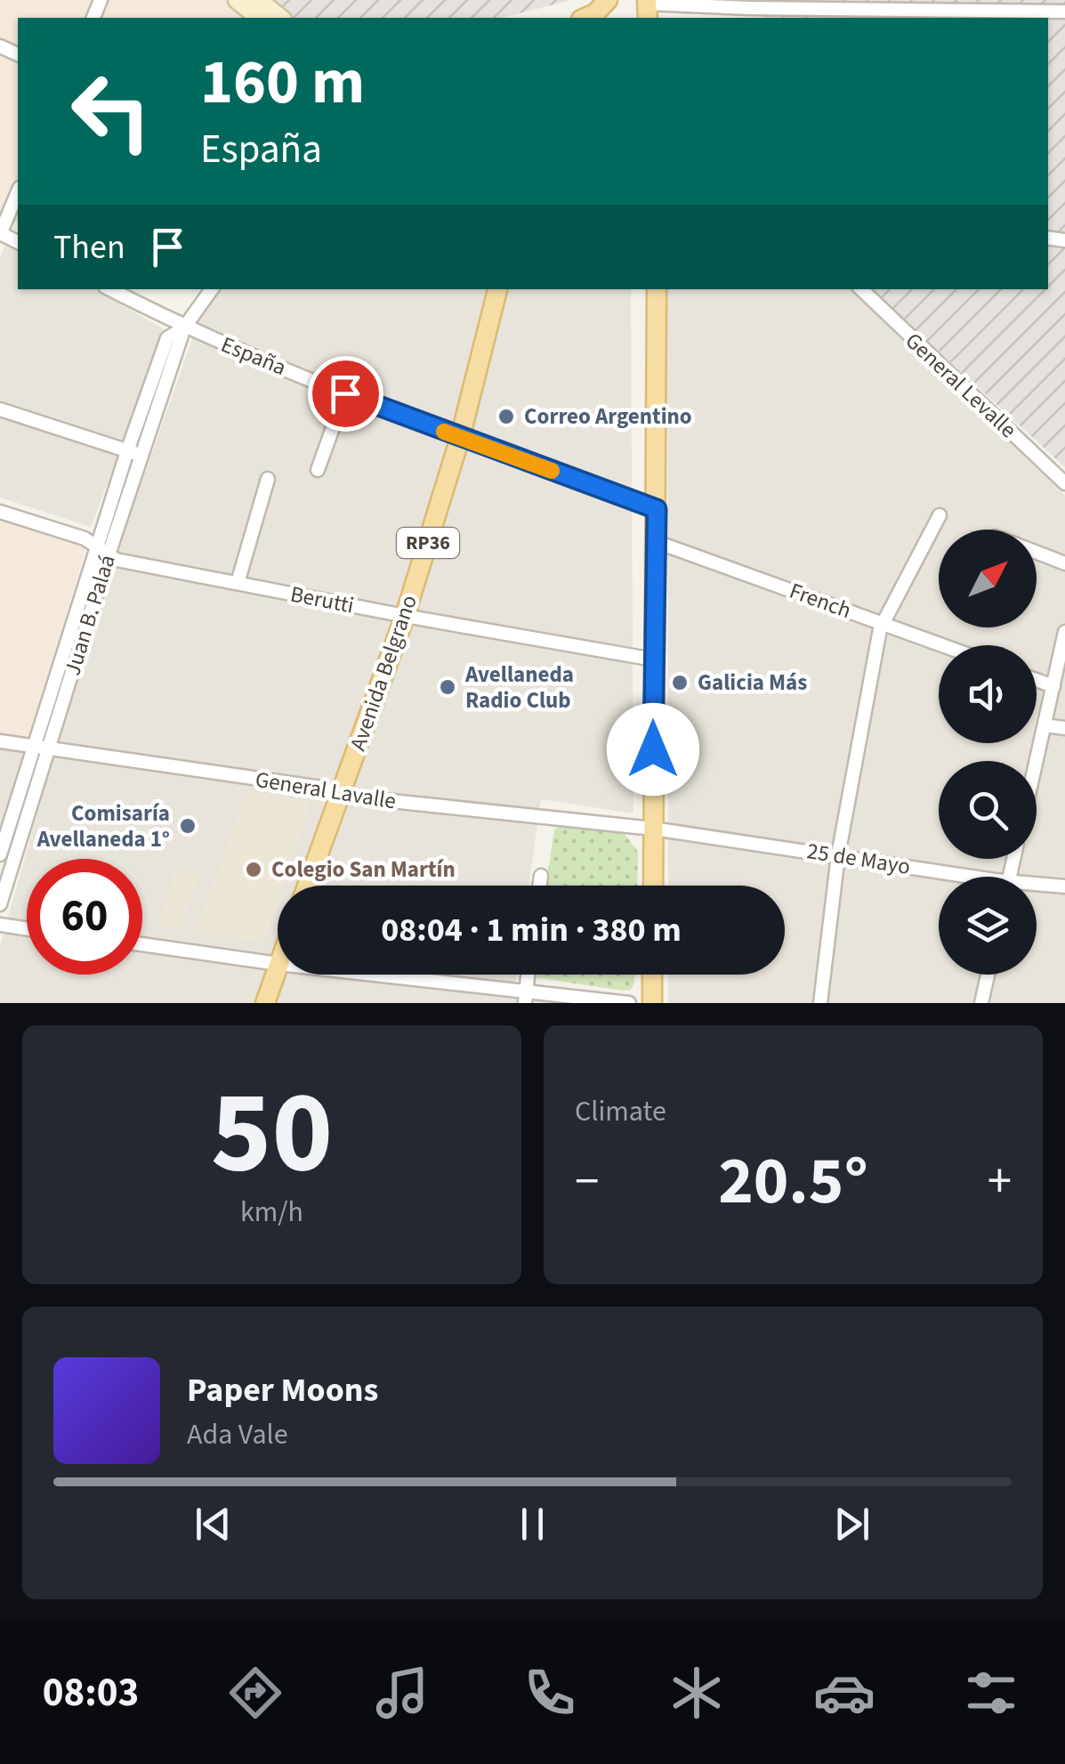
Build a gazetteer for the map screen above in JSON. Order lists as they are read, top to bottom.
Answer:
{
  "streets": {
    "main road": ["RP36", "Avenida Belgrano"],
    "street": [
      "España",
      "General Levalle",
      "Berutti",
      "French",
      "Juan B. Palaá",
      "General Lavalle",
      "25 de Mayo"
    ]
  },
  "crossings": [
    ["España", "Juan B. Palaá"],
    ["España", "Avenida Belgrano"],
    ["Berutti", "Juan B. Palaá"],
    ["Berutti", "Avenida Belgrano"],
    ["Juan B. Palaá", "General Lavalle"],
    ["Avenida Belgrano", "General Lavalle"],
    ["General Lavalle", "25 de Mayo"]
  ],
  "places": [
    "Correo Argentino",
    "Galicia Más",
    "Avellaneda Radio Club",
    "Comisaría Avellaneda 1°",
    "Colegio San Martín"
  ],
  "north": "top right",
  "page": {
    "turn": ["160 m", "España"],
    "then": "Then",
    "limit": "60",
    "trip": "08:04 · 1 min · 380 m",
    "tile": [
      ["50", "km/h"],
      "Climate"
    ],
    "heat": ["−", "20.5°", "+"],
    "song": ["Paper Moons", "Ada Vale"],
    "tabs": "08:03"
  }
}
